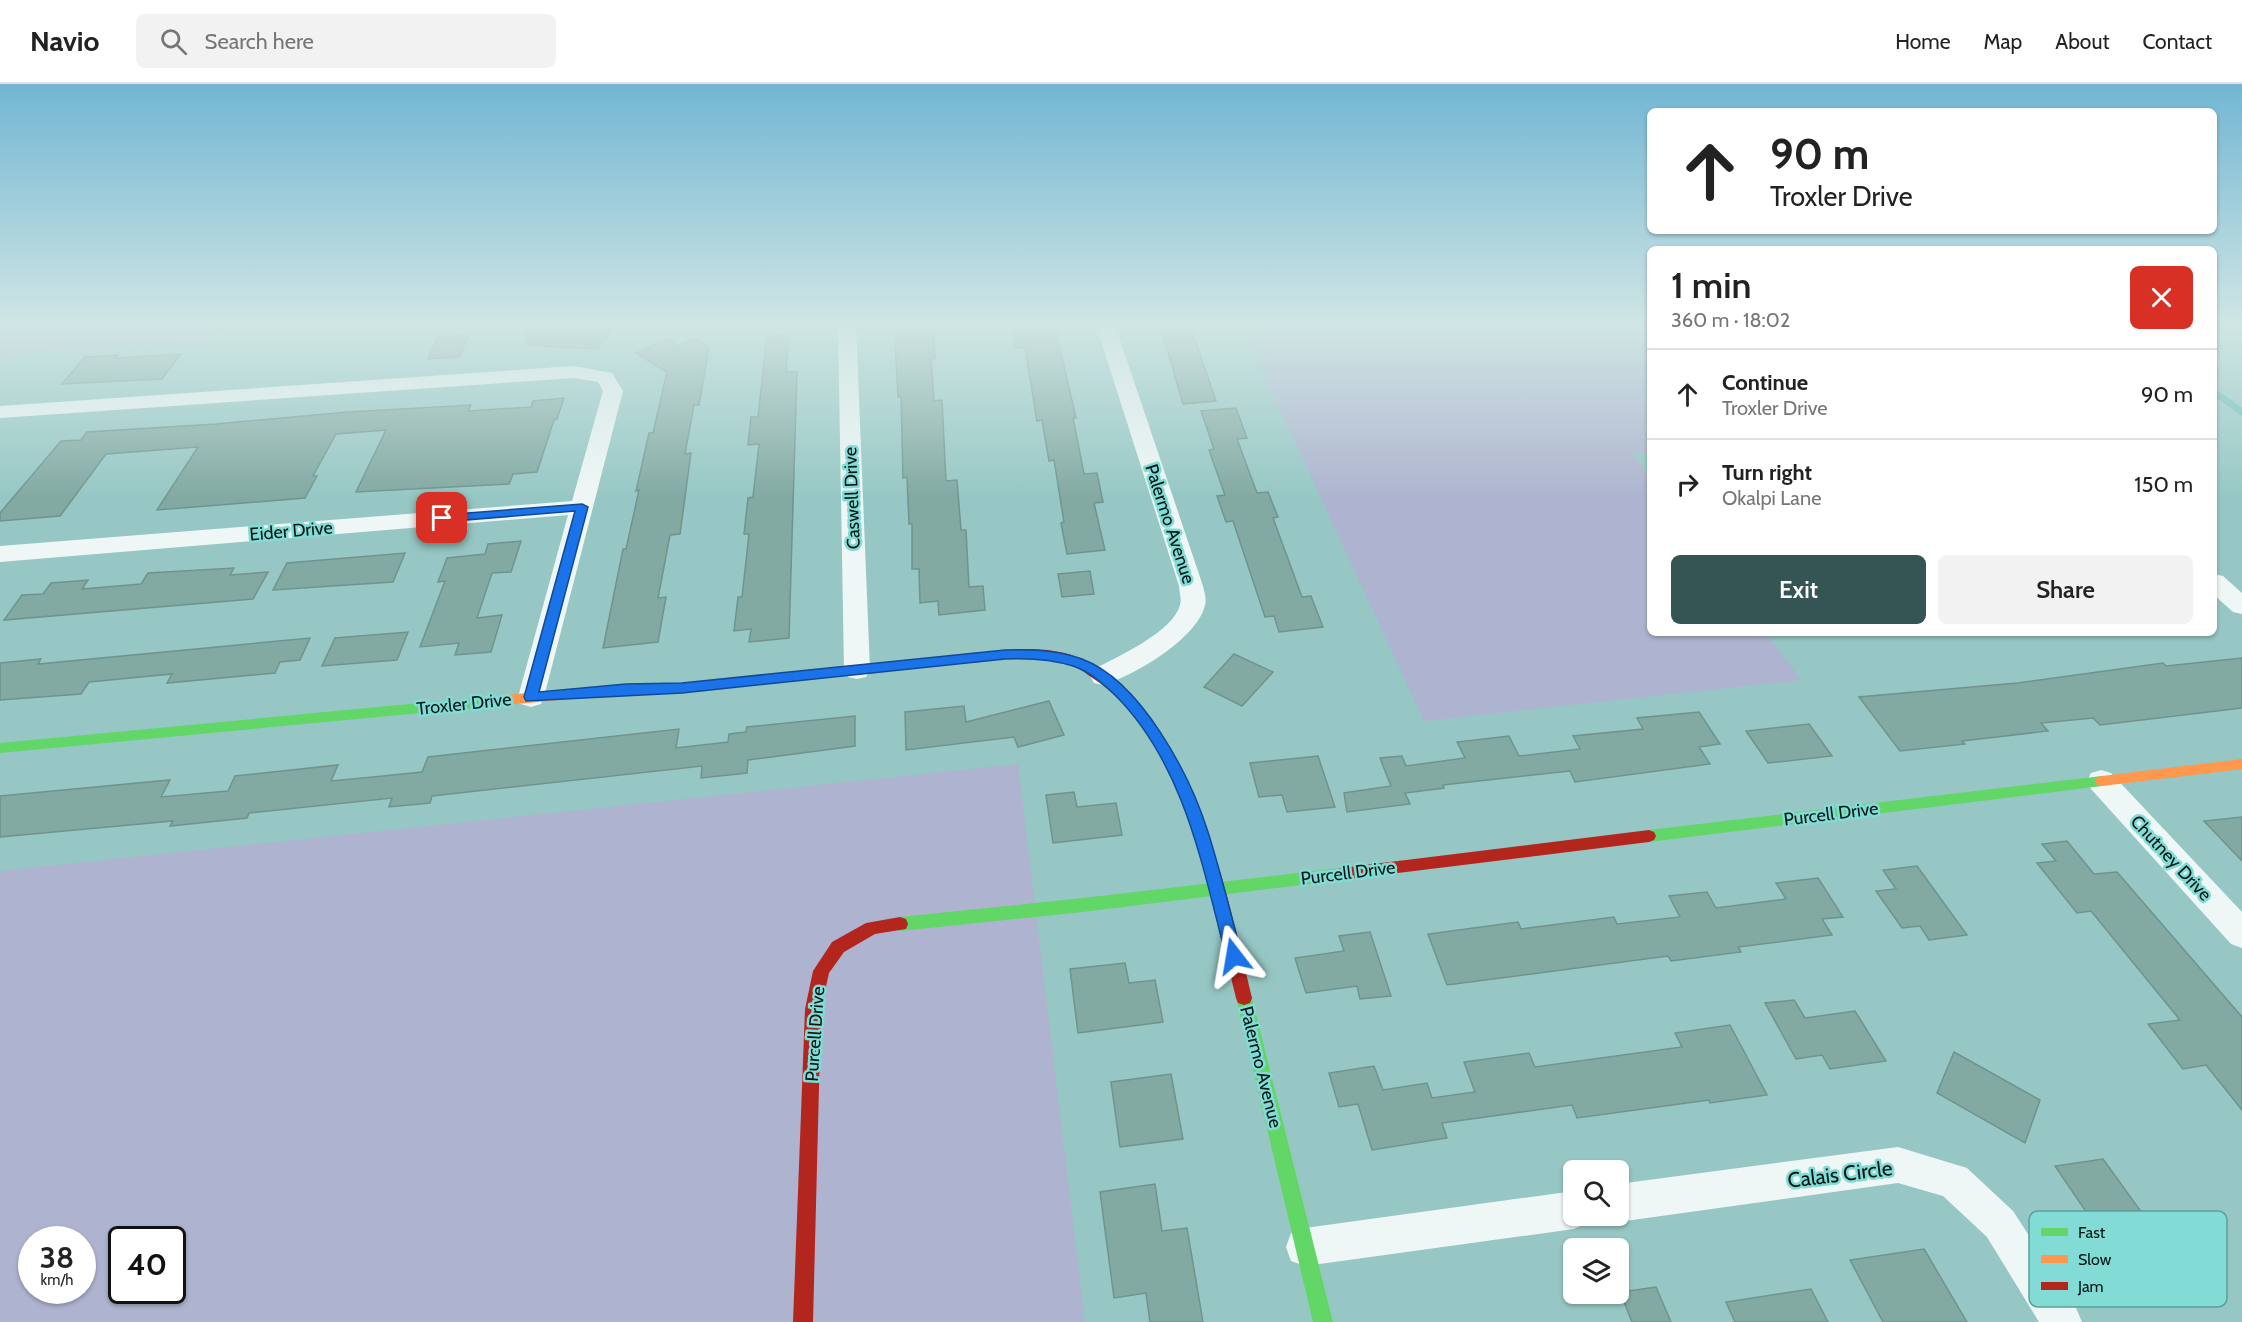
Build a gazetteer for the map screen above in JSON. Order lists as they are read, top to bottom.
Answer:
{
  "streets": {
    "street": [
      "Caswell Drive",
      "Palermo Avenue",
      "Eider Drive",
      "Troxler Drive",
      "Purcell Drive",
      "Chutney Drive",
      "Calais Circle"
    ]
  },
  "crossings": [
    ["Caswell Drive", "Troxler Drive"],
    ["Palermo Avenue", "Troxler Drive"],
    ["Palermo Avenue", "Purcell Drive"],
    ["Purcell Drive", "Chutney Drive"]
  ],
  "legend": ["Fast", "Slow", "Jam"],
  "page": {
    "header": "Navio",
    "search": "Search here",
    "nav": [
      "Home",
      "Map",
      "About",
      "Contact"
    ],
    "turn": ["90 m", "Troxler Drive"],
    "heading": ["1 min", "360 m · 18:02"],
    "list": [
      {
        "name": "Continue",
        "note": "Troxler Drive",
        "value": "90 m"
      },
      {
        "name": "Turn right",
        "note": "Okalpi Lane",
        "value": "150 m"
      }
    ],
    "buttons": ["Exit", "Share"],
    "speed": "38 km/h",
    "limit": "40"
  }
}
